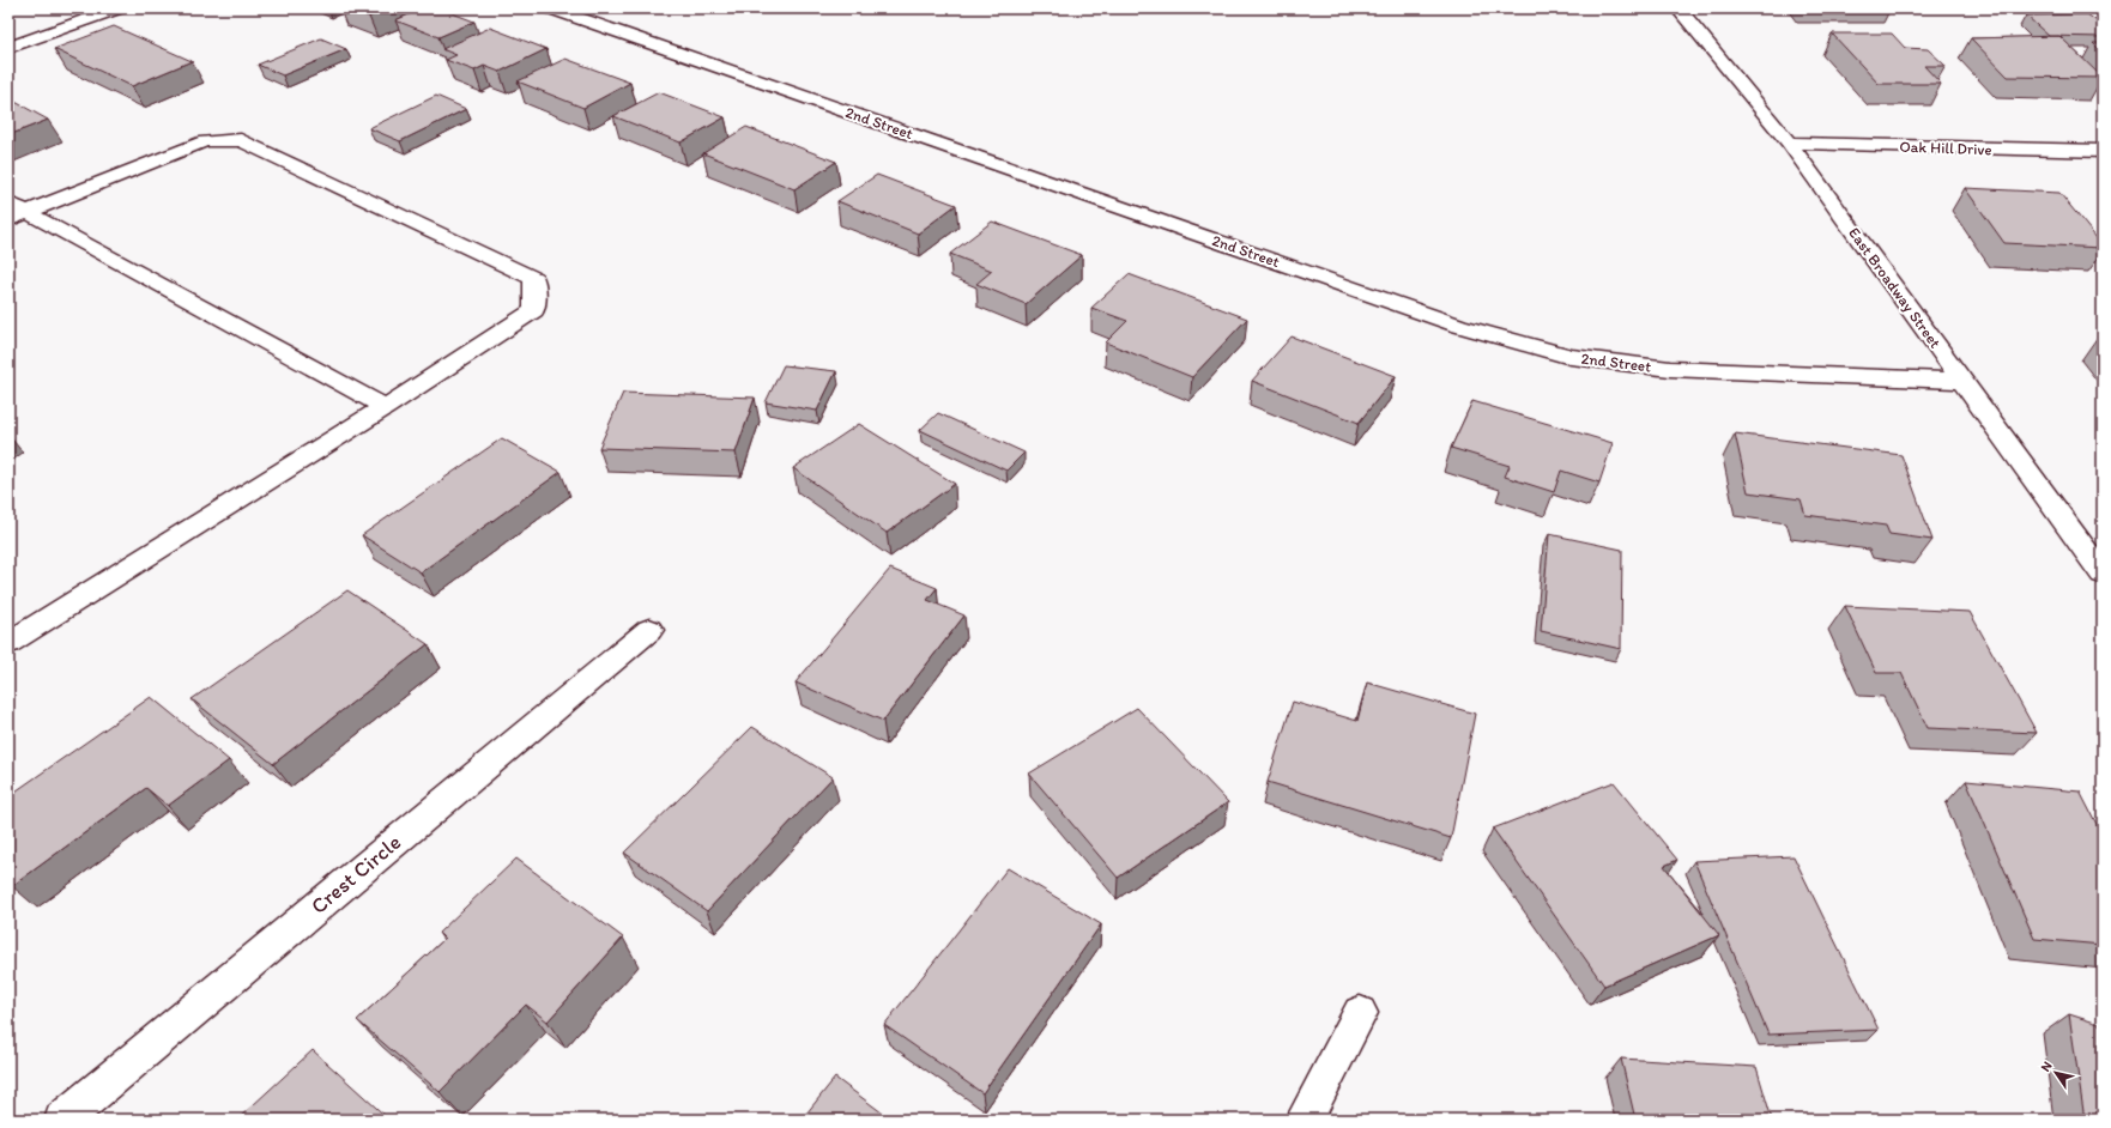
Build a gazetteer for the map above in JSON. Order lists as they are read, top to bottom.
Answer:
{
  "streets": {
    "street": [
      "2nd Street",
      "Oak Hill Drive",
      "East Broadway Street",
      "Crest Circle"
    ]
  },
  "crossings": [
    ["2nd Street", "East Broadway Street"],
    ["Oak Hill Drive", "East Broadway Street"]
  ],
  "north": "top left"
}
